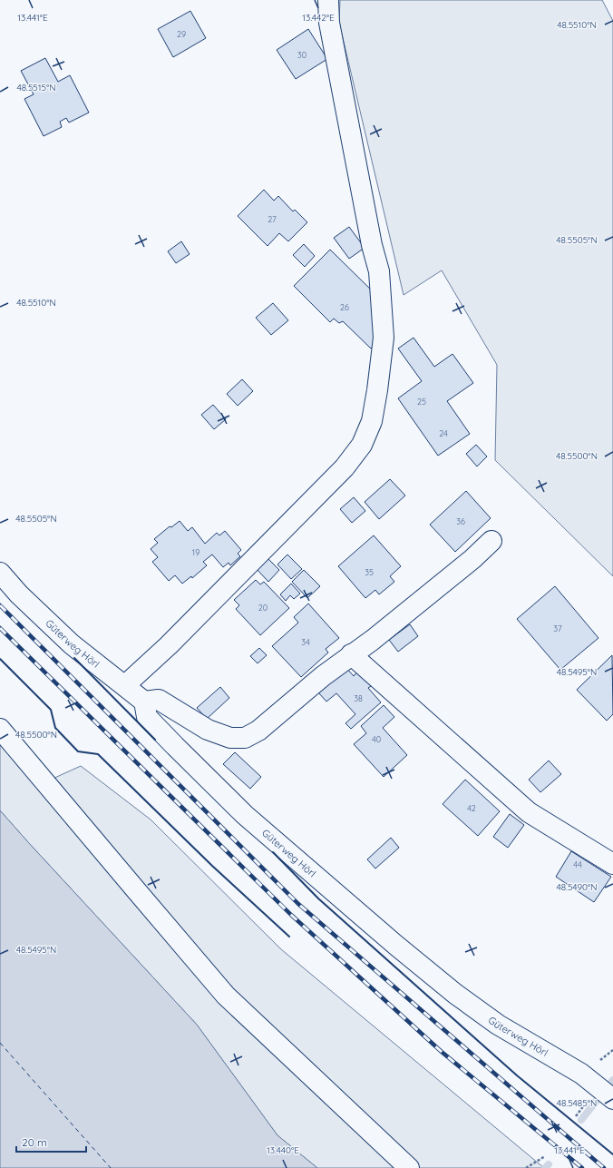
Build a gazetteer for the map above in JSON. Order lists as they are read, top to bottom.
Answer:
{
  "streets": {
    "street": ["Güterweg Hörl"]
  },
  "house_numbers": [
    "29",
    "30",
    "27",
    "26",
    "25",
    "24",
    "36",
    "19",
    "35",
    "20",
    "37",
    "34",
    "38",
    "40",
    "42",
    "44"
  ],
  "scale_bar": "20 m",
  "coordinates": [
    "13.441°E",
    "13.442°E",
    "48.5510°N",
    "48.5515°N",
    "48.5505°N",
    "48.5500°N",
    "48.5495°N",
    "48.5490°N",
    "48.5485°N",
    "13.440°E"
  ]
}
